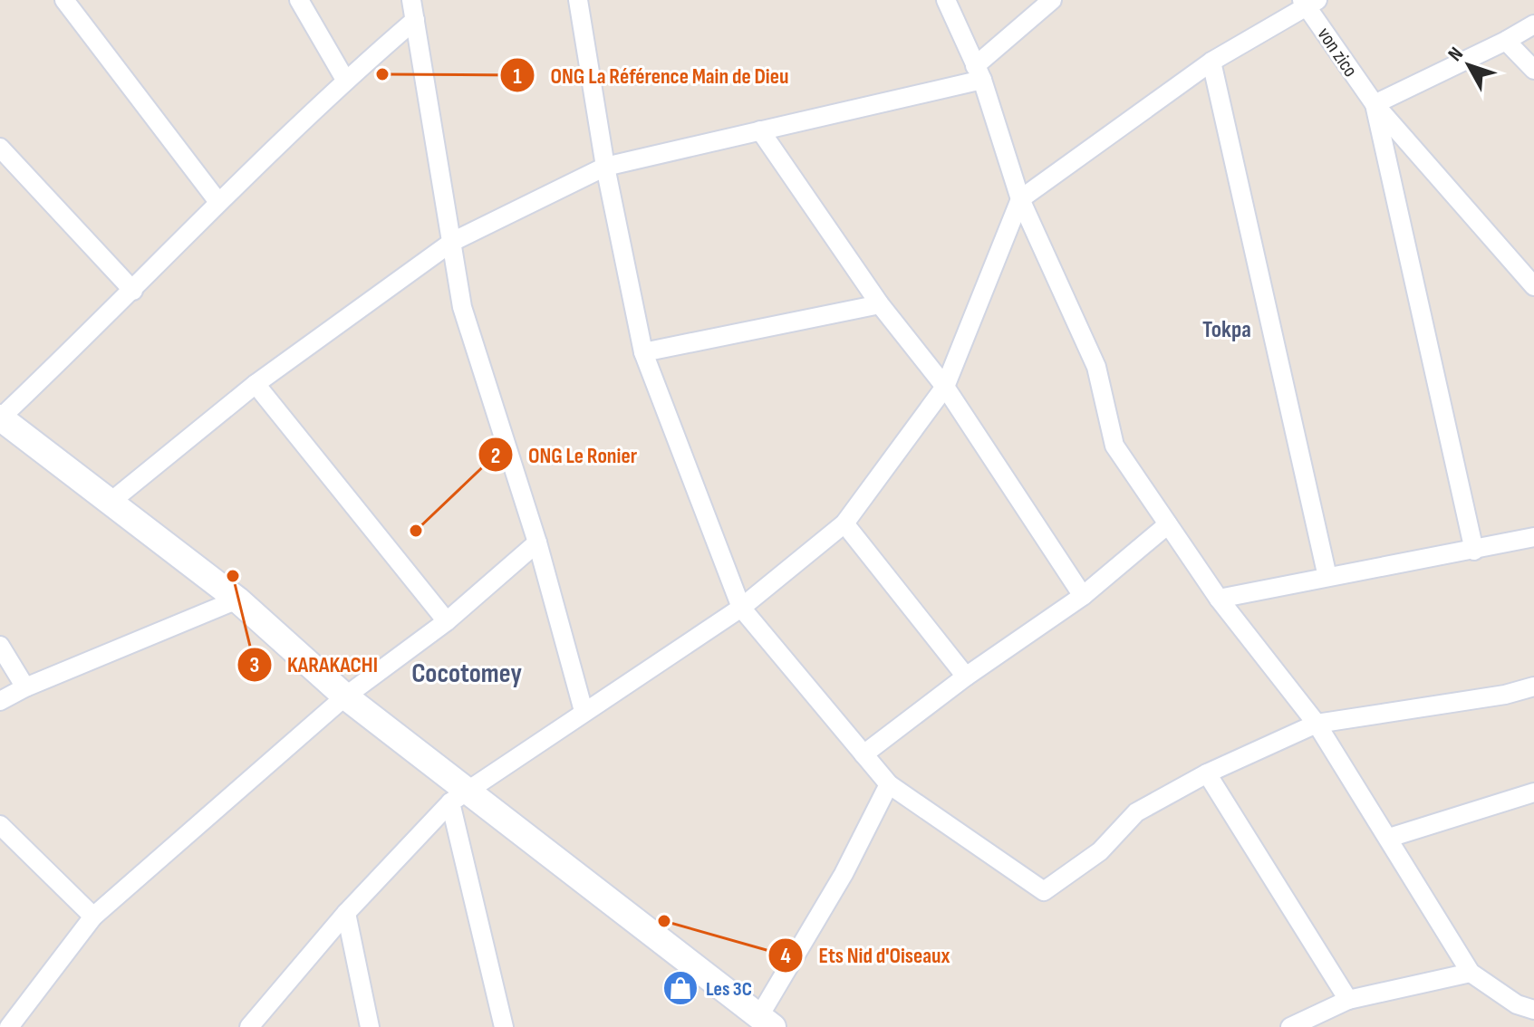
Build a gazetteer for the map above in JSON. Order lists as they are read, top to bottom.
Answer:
{
  "streets": {
    "street": ["von zico"]
  },
  "districts": ["Tokpa", "Cocotomey"],
  "places": {
    "other": [
      "ONG La Référence Main de Dieu",
      "ONG Le Ronier",
      "KARAKACHI",
      "Ets Nid d'Oiseaux"
    ],
    "shop": ["Les 3C"]
  },
  "north": "top left"
}
